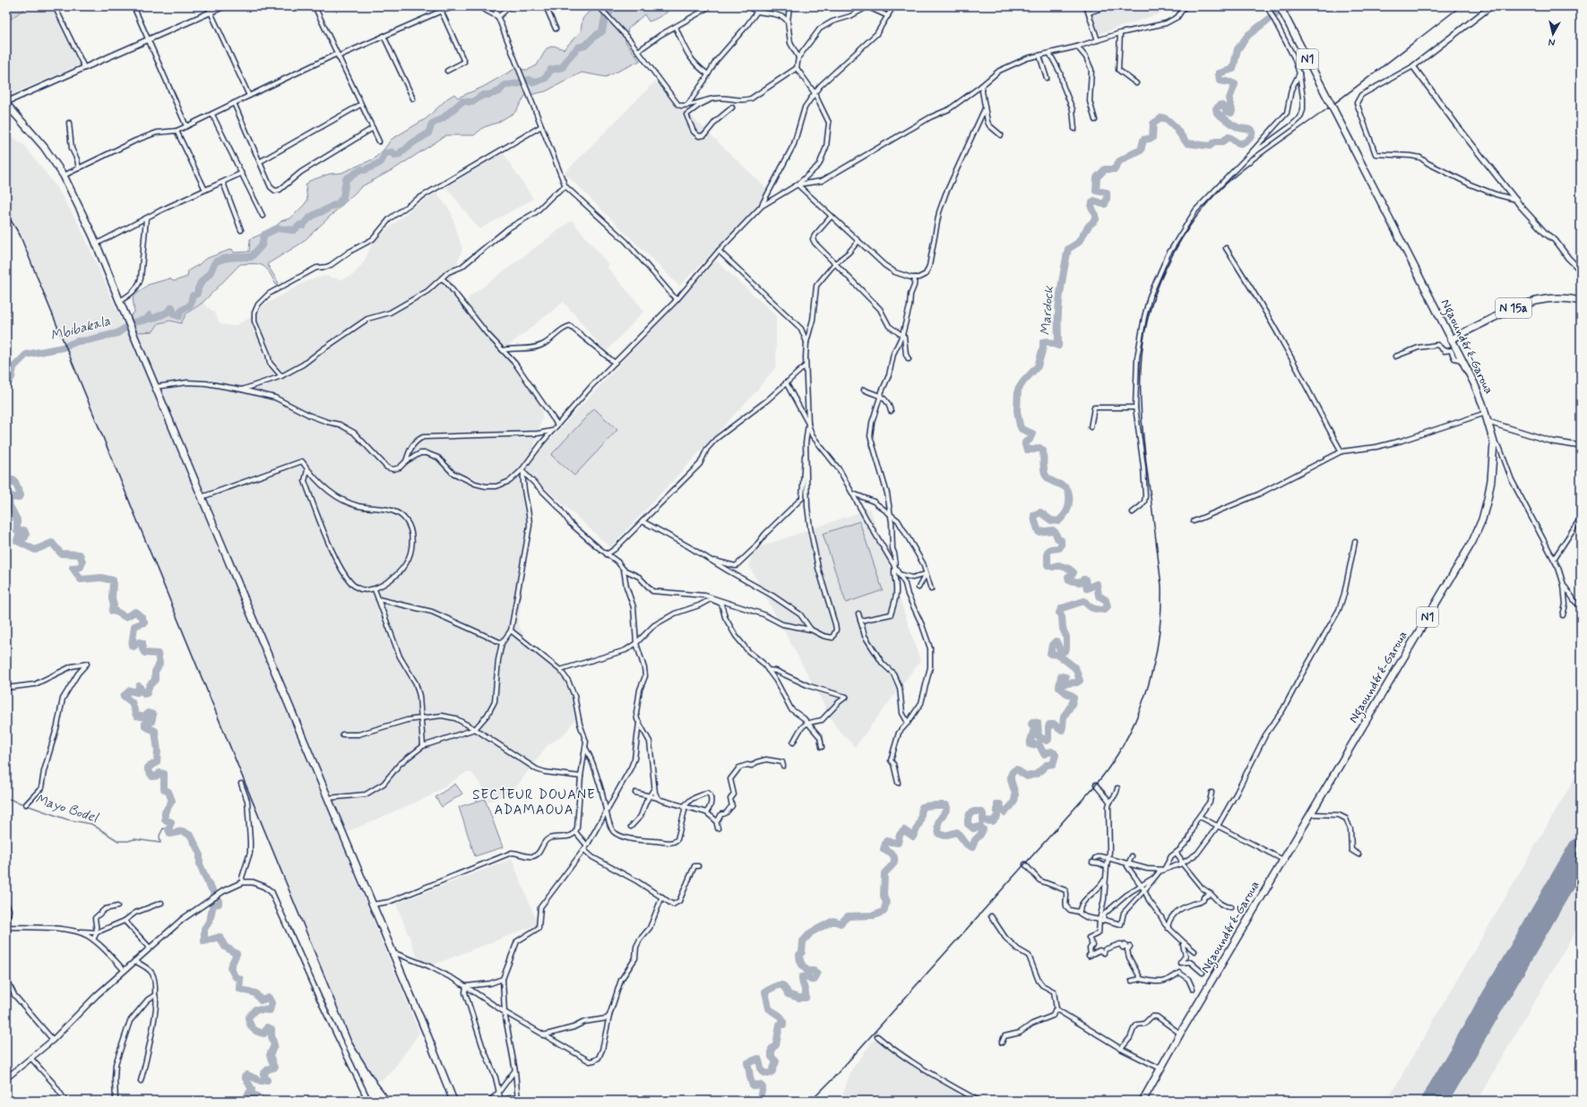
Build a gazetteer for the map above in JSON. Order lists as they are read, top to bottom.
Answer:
{
  "streets": {
    "main road": ["N1", "N 15a", "Ngaoundéré-Garoua"]
  },
  "crossings": [
    ["N 15a", "Ngaoundéré-Garoua"]
  ],
  "districts": ["SECTEUR DOUANE ADAMAOUA"],
  "water": ["Mardock", "Mbibakala", "Mayo Bodel"],
  "north": "bottom"
}
